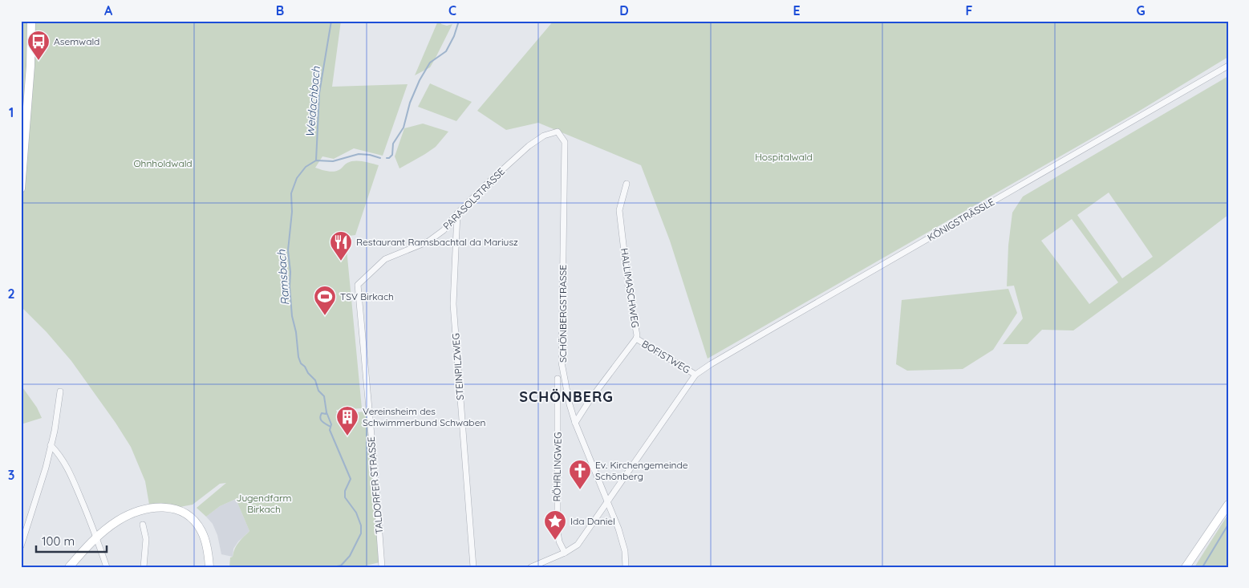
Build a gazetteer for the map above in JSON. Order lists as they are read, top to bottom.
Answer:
{
  "streets": {
    "street": [
      "PARASOLSTRASSE",
      "KÖNIGSTRÄSSLE",
      "HALLIMASCHWEG",
      "SCHÖNBERGSTRASSE",
      "BOFISTWEG",
      "STEINPILZWEG",
      "RÖHRLINGWEG",
      "TALDORFER STRASSE"
    ]
  },
  "crossings": [
    ["PARASOLSTRASSE", "SCHÖNBERGSTRASSE"],
    ["PARASOLSTRASSE", "STEINPILZWEG"],
    ["PARASOLSTRASSE", "TALDORFER STRASSE"],
    ["KÖNIGSTRÄSSLE", "SCHÖNBERGSTRASSE"],
    ["KÖNIGSTRÄSSLE", "BOFISTWEG"],
    ["KÖNIGSTRÄSSLE", "RÖHRLINGWEG"],
    ["HALLIMASCHWEG", "SCHÖNBERGSTRASSE"],
    ["HALLIMASCHWEG", "BOFISTWEG"]
  ],
  "districts": ["SCHÖNBERG"],
  "water": ["Weidachbach", "Ramsbach"],
  "parks": ["Hospitalwald", "Ohnholdwald", "Jugendfarm Birkach"],
  "places": {
    "bus stop": ["Asemwald"],
    "restaurant": ["Restaurant Ramsbachtal da Mariusz"],
    "sports": ["TSV Birkach"],
    "building": ["Vereinsheim des Schwimmerbund Schwaben"],
    "church": ["Ev. Kirchengemeinde Schönberg"],
    "place": ["Ida Daniel"]
  },
  "scale_bar": "100 m",
  "grid": {
    "columns": [
      "A",
      "B",
      "C",
      "D",
      "E",
      "F",
      "G"
    ],
    "rows": ["1", "2", "3"]
  }
}
